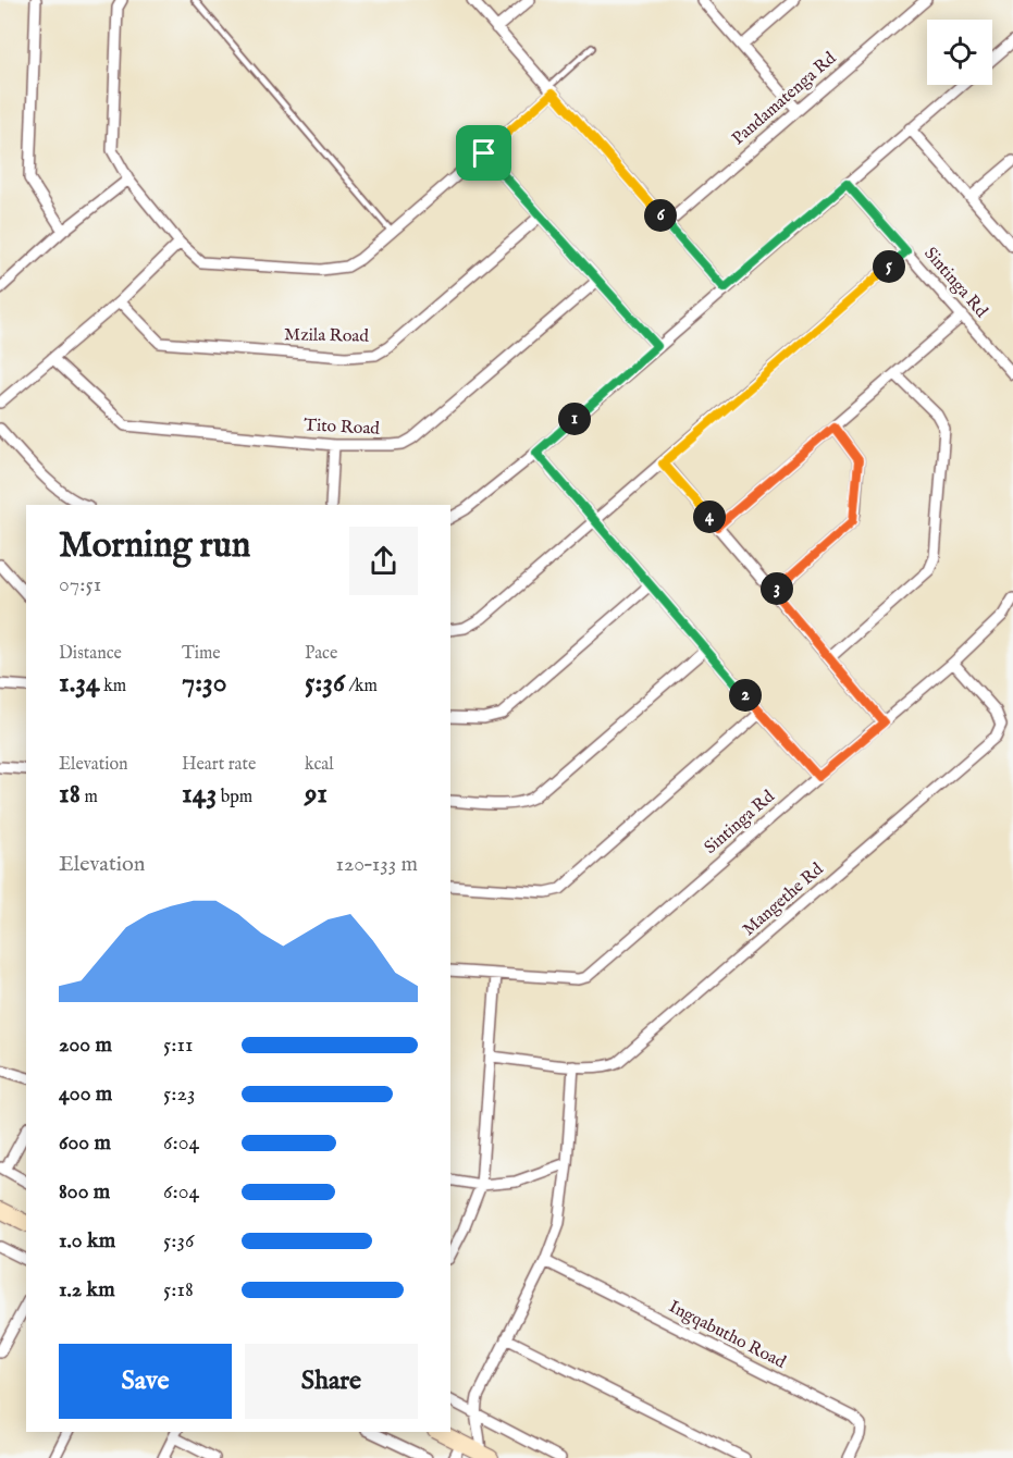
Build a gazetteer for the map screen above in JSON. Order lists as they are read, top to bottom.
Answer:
{
  "streets": {
    "street": [
      "Pandamatenga Rd",
      "Sintinga Rd",
      "Mzila Road",
      "Tito Road",
      "Mangethe Rd",
      "Ingqabutho Road"
    ]
  },
  "crossings": [
    ["Sintinga Rd", "Mangethe Rd"]
  ],
  "page": {
    "pins": [
      "6",
      "5",
      "1",
      "4",
      "3",
      "2"
    ],
    "heading": ["Morning run", "07:51"],
    "stats": [
      ["Distance", "1.34 km"],
      ["Time", "7:30"],
      ["Pace", "5:36 /km"],
      ["Elevation", "18 m"],
      ["Heart rate", "143 bpm"],
      ["kcal", "91"]
    ],
    "chart": ["Elevation", "120–133 m"],
    "list": [
      {
        "name": "200 m",
        "note": "5:11"
      },
      {
        "name": "400 m",
        "note": "5:23"
      },
      {
        "name": "600 m",
        "note": "6:04"
      },
      {
        "name": "800 m",
        "note": "6:04"
      },
      {
        "name": "1.0 km",
        "note": "5:36"
      },
      {
        "name": "1.2 km",
        "note": "5:18"
      }
    ],
    "buttons": ["Save", "Share"]
  }
}
